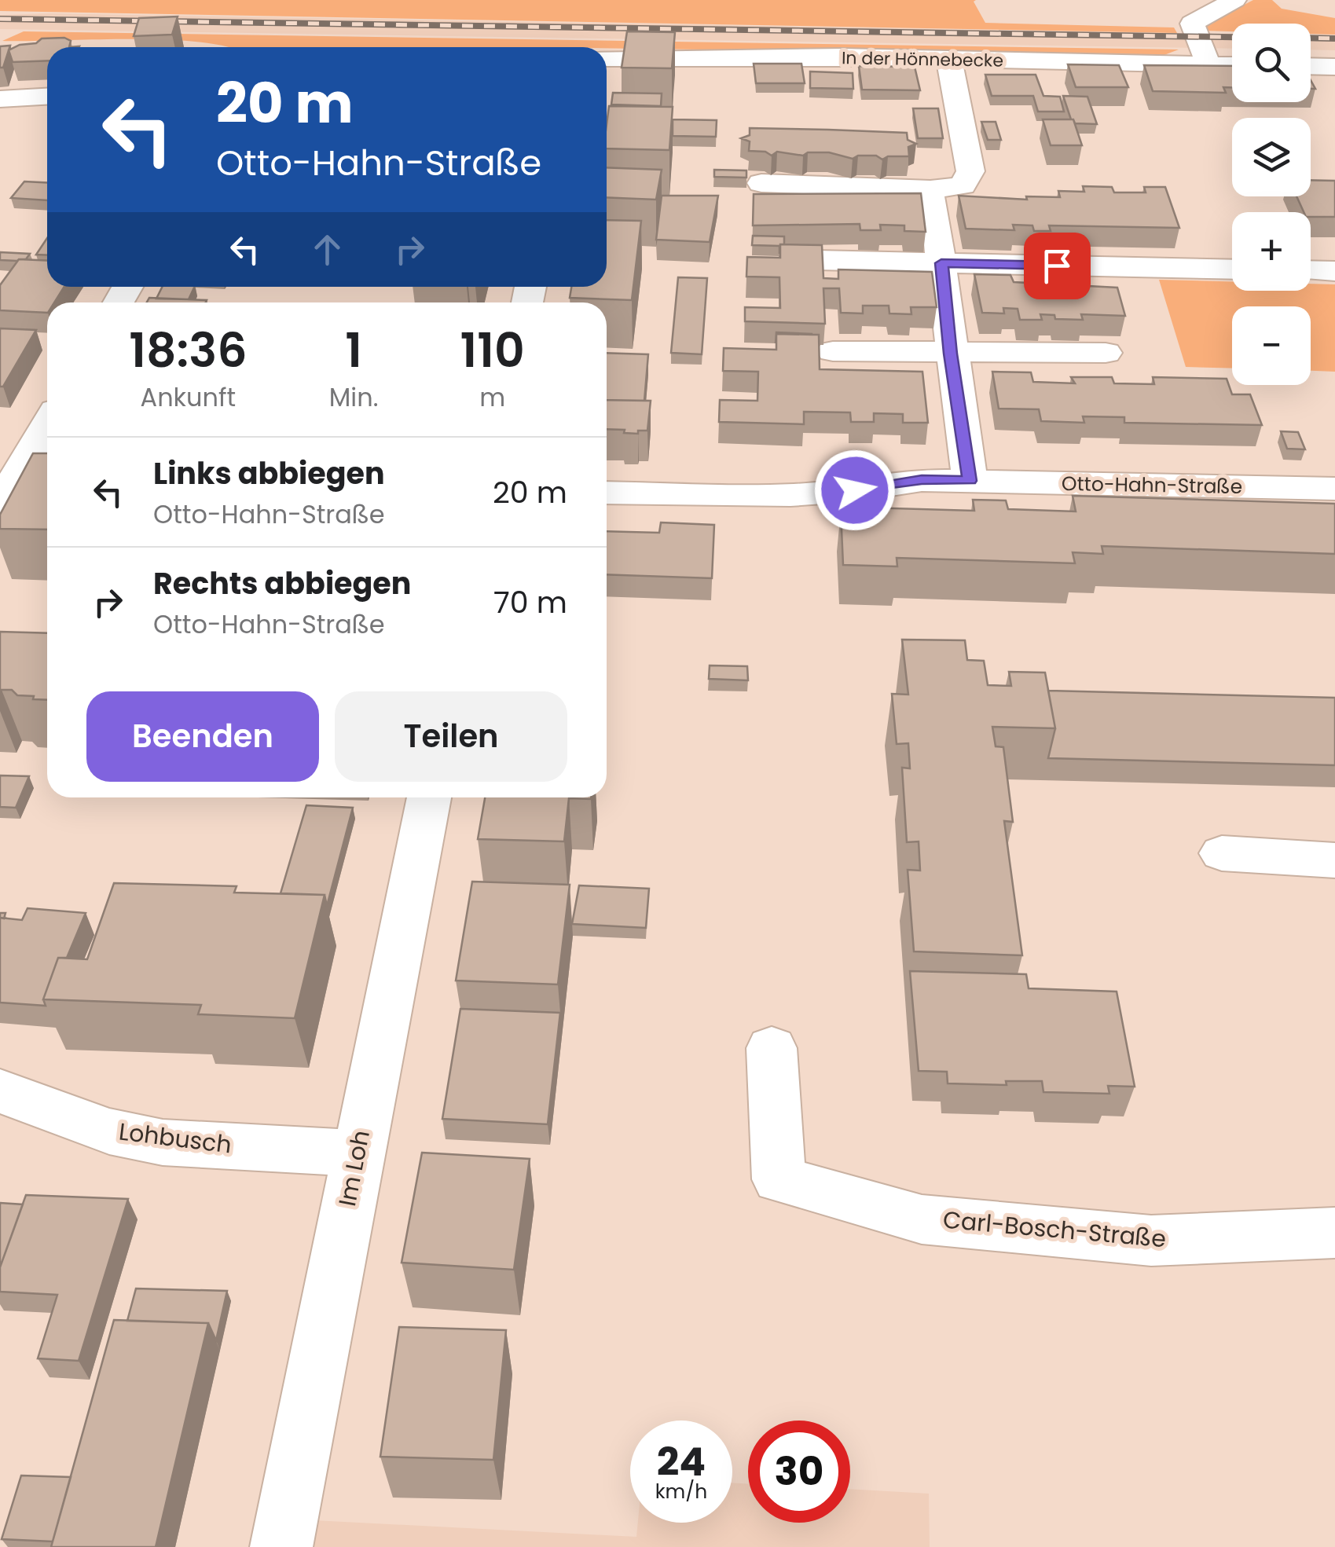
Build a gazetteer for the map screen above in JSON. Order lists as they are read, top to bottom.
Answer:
{
  "streets": {
    "street": [
      "In der Hönnebecke",
      "Otto-Hahn-Straße",
      "Lohbusch",
      "Im Loh",
      "Carl-Bosch-Straße"
    ]
  },
  "crossings": [
    ["Lohbusch", "Im Loh"]
  ],
  "page": {
    "map_buttons": ["+", "−"],
    "turn": ["20 m", "Otto-Hahn-Straße"],
    "eta": [
      "18:36",
      "Ankunft",
      "1",
      "Min.",
      "110",
      "m"
    ],
    "list": [
      {
        "name": "Links abbiegen",
        "note": "Otto-Hahn-Straße",
        "value": "20 m"
      },
      {
        "name": "Rechts abbiegen",
        "note": "Otto-Hahn-Straße",
        "value": "70 m"
      }
    ],
    "buttons": ["Beenden", "Teilen"],
    "speed": "24 km/h",
    "limit": "30"
  }
}
